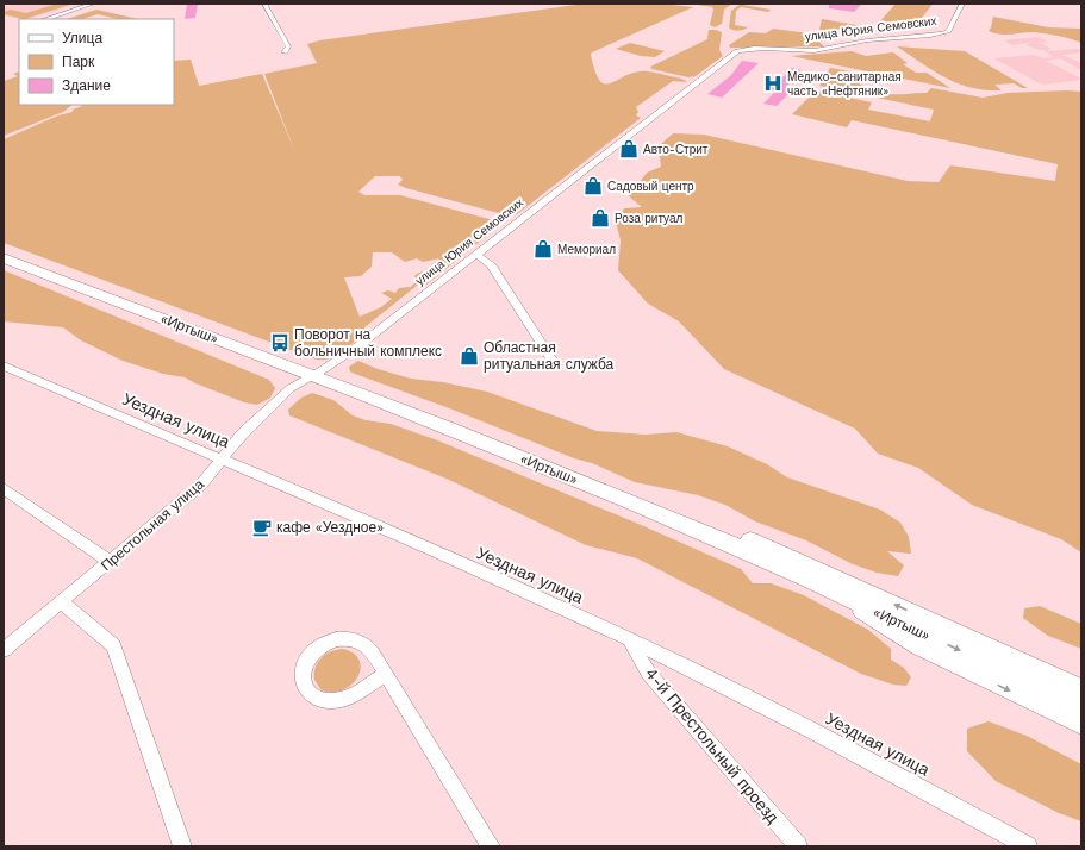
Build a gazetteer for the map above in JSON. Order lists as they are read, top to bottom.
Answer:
{
  "streets": {
    "highway": ["«Иртыш»"],
    "street": [
      "улица Юрия Семовских",
      "Уездная улица",
      "Престольная улица",
      "4-й Престольный проезд"
    ]
  },
  "crossings": [
    ["улица Юрия Семовских", "«Иртыш»"],
    ["улица Юрия Семовских", "Престольная улица"],
    ["«Иртыш»", "Престольная улица"],
    ["Уездная улица", "Престольная улица"],
    ["Уездная улица", "4-й Престольный проезд"]
  ],
  "places": {
    "hospital": ["Медико–санитарная часть «Нефтяник»"],
    "shop": [
      "Авто-Стрит",
      "Садовый центр",
      "Роза ритуал",
      "Мемориал",
      "Областная ритуальная служба"
    ],
    "bus stop": ["Поворот на больничный комплекс"],
    "cafe": ["кафе «Уездное»"]
  },
  "legend": ["Улица", "Парк", "Здание"]
}
